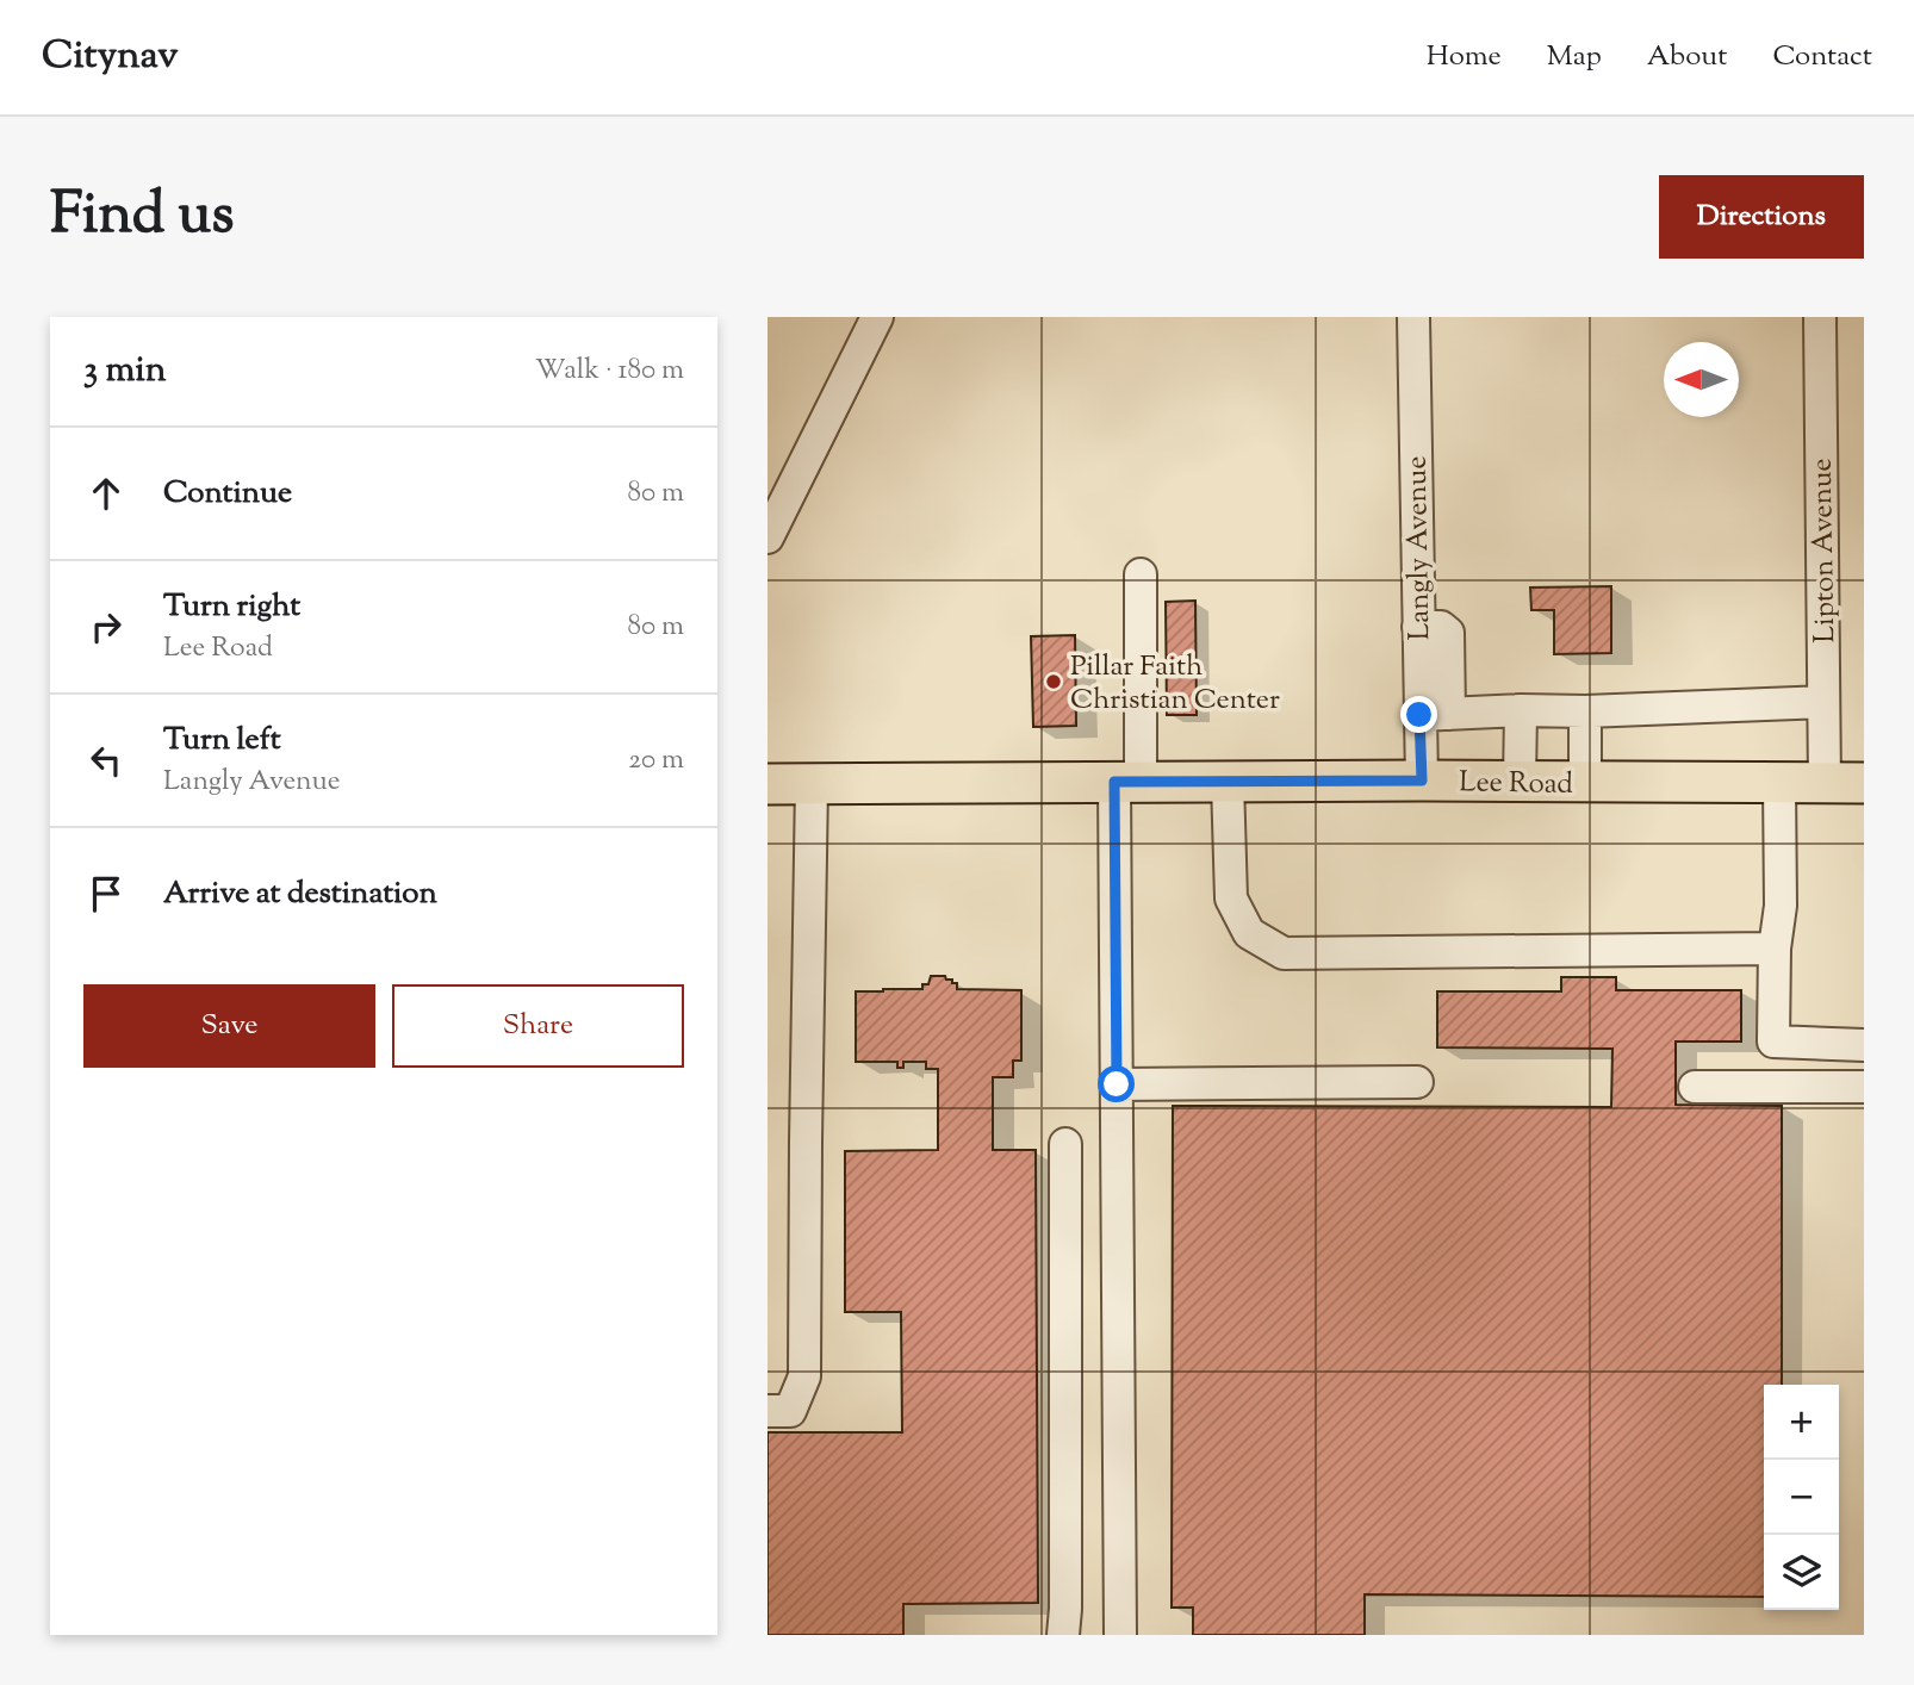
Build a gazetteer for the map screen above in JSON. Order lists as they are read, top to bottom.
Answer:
{
  "streets": {
    "main road": ["Lee Road"],
    "street": ["Langly Avenue", "Lipton Avenue"]
  },
  "crossings": [
    ["Langly Avenue", "Lee Road"],
    ["Lipton Avenue", "Lee Road"]
  ],
  "places": ["Pillar Faith Christian Center"],
  "north": "left",
  "page": {
    "header": "Citynav",
    "nav": [
      "Home",
      "Map",
      "About",
      "Contact"
    ],
    "title": "Find us",
    "buttons": [
      "Directions",
      ["Save", "Share"]
    ],
    "heading": ["3 min", "Walk · 180 m"],
    "list": [
      ["Continue", "80 m"],
      ["Turn right", "Lee Road", "80 m"],
      ["Turn left", "Langly Avenue", "20 m"],
      "Arrive at destination"
    ],
    "map_buttons": ["+", "−"]
  }
}
